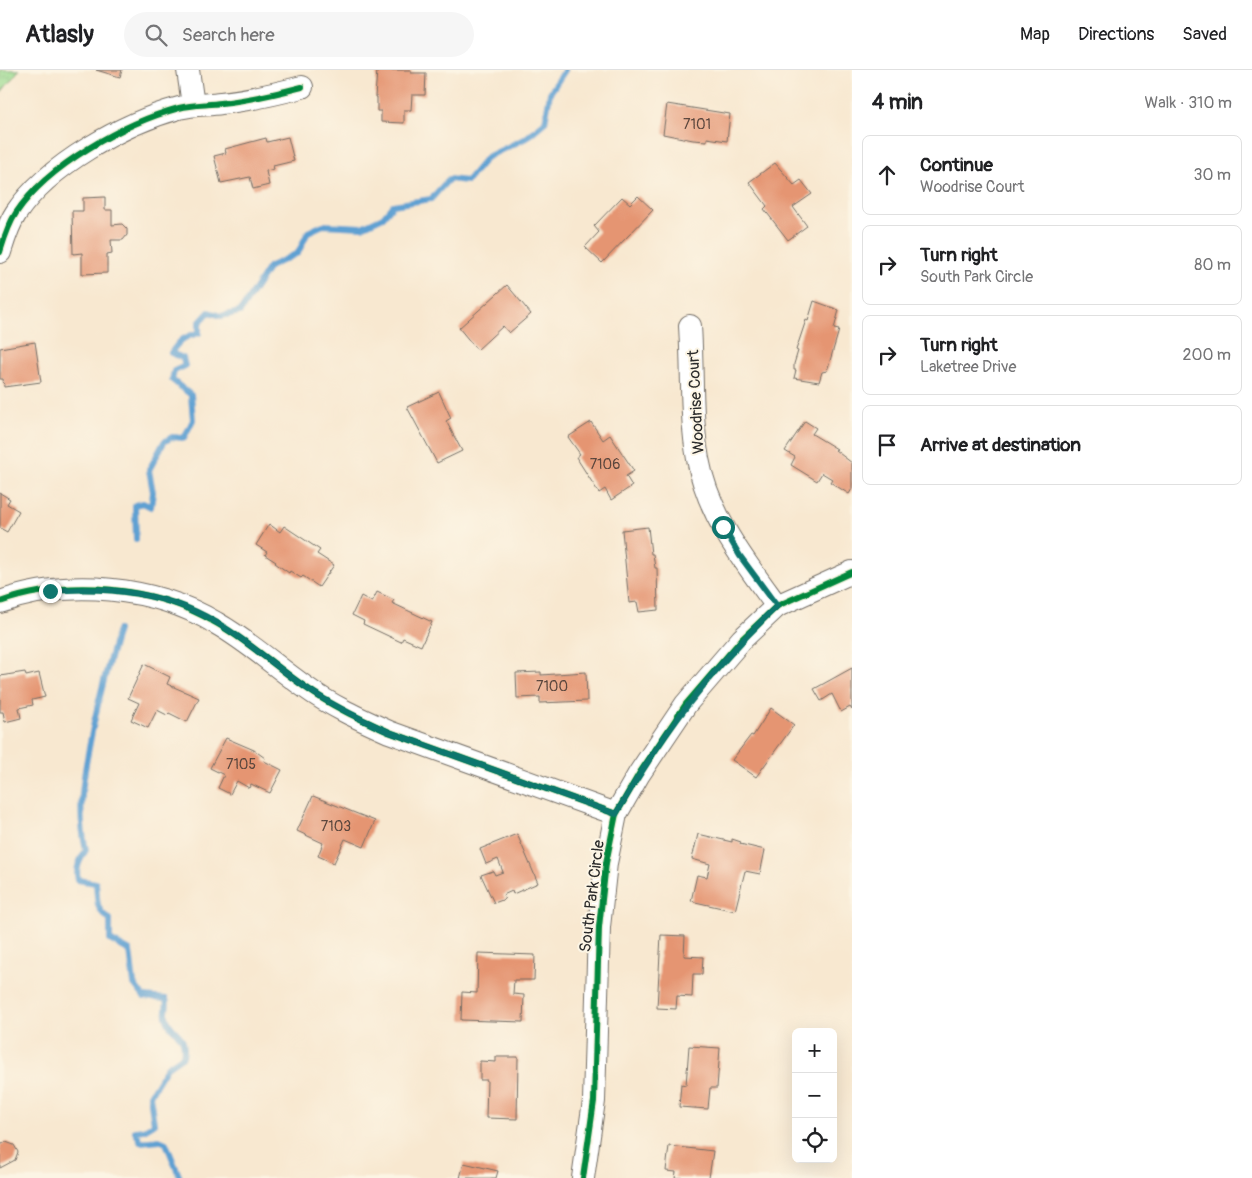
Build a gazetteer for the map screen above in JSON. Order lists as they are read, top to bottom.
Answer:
{
  "streets": {
    "street": ["Woodrise Court", "South Park Circle"]
  },
  "crossings": [
    ["Woodrise Court", "South Park Circle"]
  ],
  "house_numbers": [
    "7101",
    "7106",
    "7100",
    "7105",
    "7103"
  ],
  "page": {
    "header": "Atlasly",
    "search": "Search here",
    "nav": ["Map", "Directions", "Saved"],
    "heading": ["4 min", "Walk · 310 m"],
    "list": [
      ["Continue", "Woodrise Court", "30 m"],
      ["Turn right", "South Park Circle", "80 m"],
      ["Turn right", "Laketree Drive", "200 m"],
      "Arrive at destination"
    ],
    "map_buttons": ["+", "−"]
  }
}
